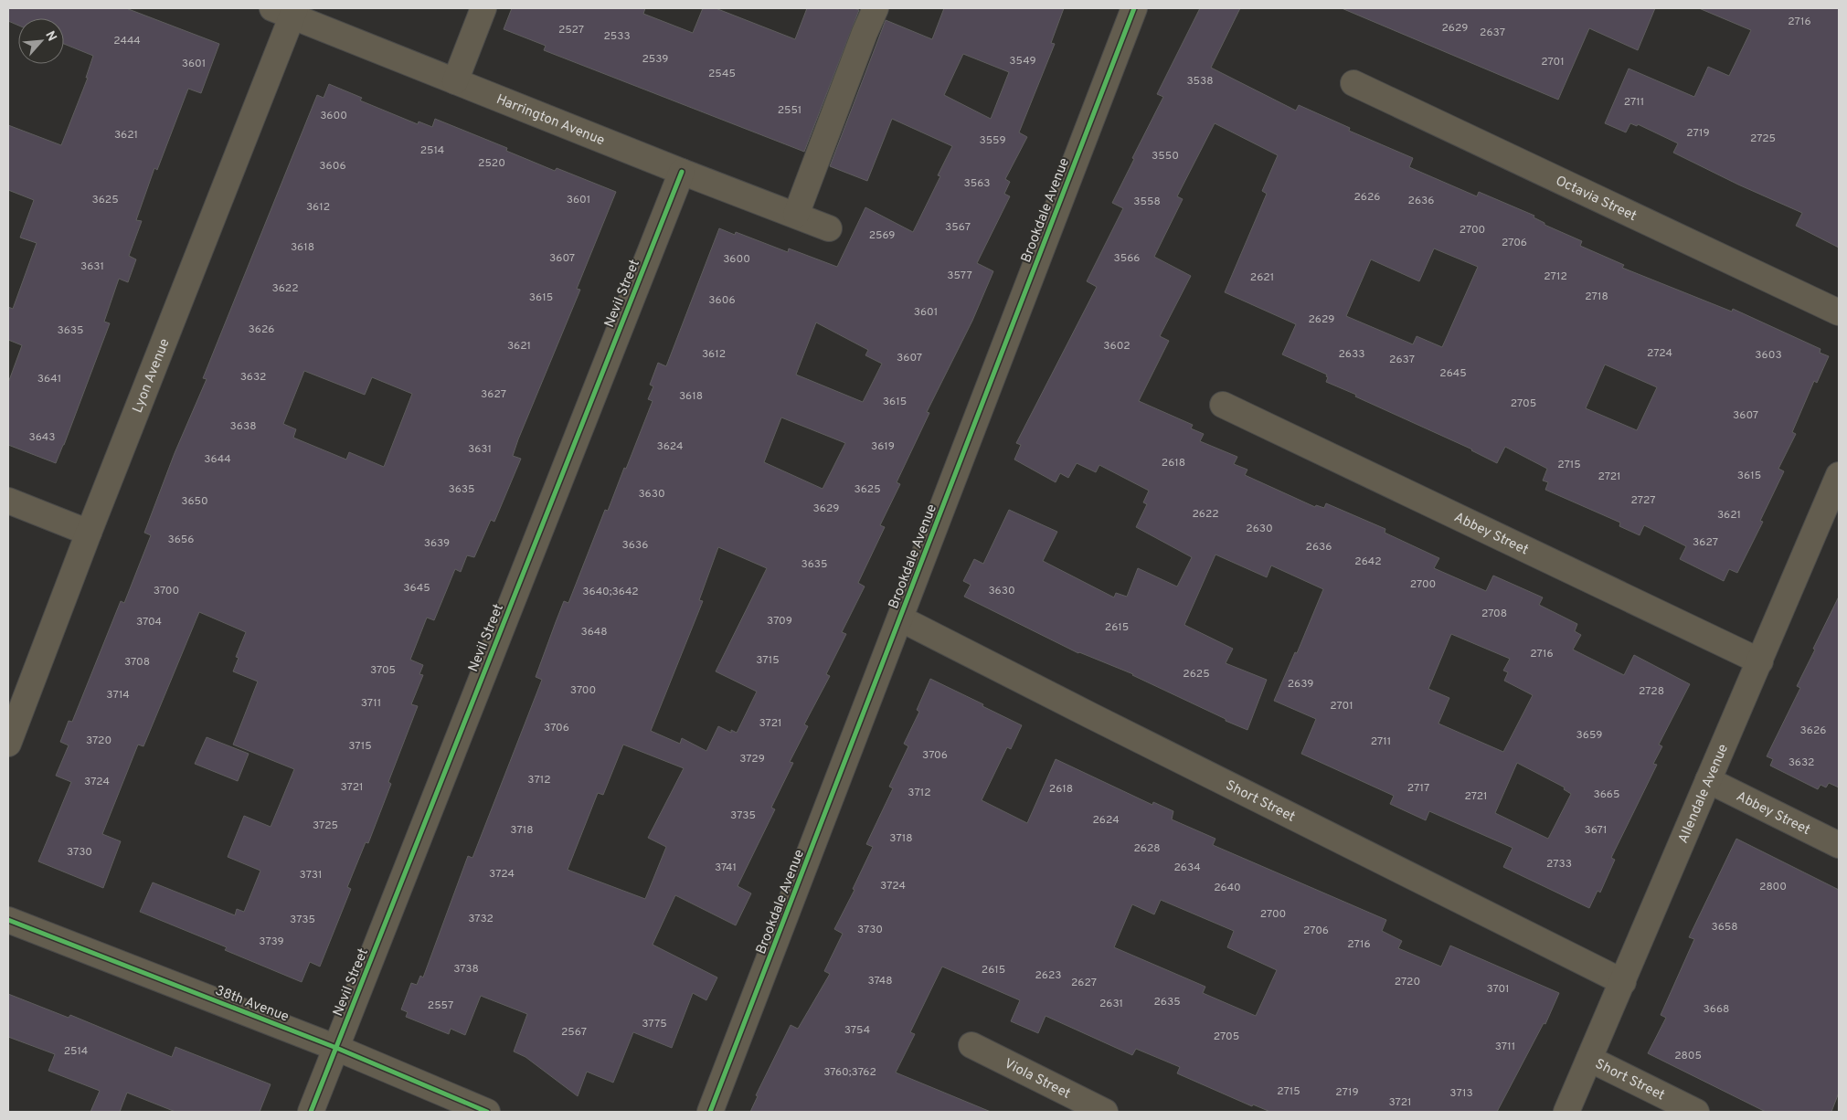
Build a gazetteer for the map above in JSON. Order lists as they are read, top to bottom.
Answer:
{
  "streets": {
    "street": [
      "Harrington Avenue",
      "Octavia Street",
      "Brookdale Avenue",
      "Nevil Street",
      "Lyon Avenue",
      "Abbey Street",
      "Allendale Avenue",
      "Short Street",
      "38th Avenue",
      "Viola Street"
    ]
  },
  "crossings": [
    ["Harrington Avenue", "Nevil Street"],
    ["Harrington Avenue", "Lyon Avenue"],
    ["Brookdale Avenue", "Short Street"],
    ["Nevil Street", "38th Avenue"],
    ["Abbey Street", "Allendale Avenue"],
    ["Allendale Avenue", "Short Street"]
  ],
  "house_numbers": [
    "2716",
    "2629",
    "2527",
    "2637",
    "2533",
    "2444",
    "2539",
    "3549",
    "2701",
    "3601",
    "2545",
    "3538",
    "2711",
    "2551",
    "3600",
    "2719",
    "3621",
    "2725",
    "3559",
    "2514",
    "3550",
    "2520",
    "3606",
    "3563",
    "2626",
    "3625",
    "3601",
    "2636",
    "3558",
    "3612",
    "3567",
    "2700",
    "2569",
    "2706",
    "3618",
    "3607",
    "3566",
    "3600",
    "3631",
    "3577",
    "2712",
    "2621",
    "3622",
    "2718",
    "3615",
    "3606",
    "3601",
    "2629",
    "3626",
    "3635",
    "3621",
    "3602",
    "2724",
    "3612",
    "2633",
    "3603",
    "3607",
    "2637",
    "2645",
    "3632",
    "3641",
    "3627",
    "3618",
    "3615",
    "2705",
    "3607",
    "3638",
    "3643",
    "3624",
    "3619",
    "3631",
    "3644",
    "2618",
    "2715",
    "3615",
    "2721",
    "3635",
    "3625",
    "3630",
    "2727",
    "3650",
    "3629",
    "2622",
    "3621",
    "2630",
    "3656",
    "3627",
    "3639",
    "3636",
    "2636",
    "2642",
    "3635",
    "2700",
    "3645",
    "3700",
    "3630",
    "3640;3642",
    "2708",
    "3709",
    "3704",
    "2615",
    "3648",
    "2716",
    "3715",
    "3708",
    "3705",
    "2625",
    "2639",
    "3700",
    "2728",
    "3714",
    "3711",
    "2701",
    "3721",
    "3706",
    "3626",
    "3659",
    "3720",
    "2711",
    "3715",
    "3706",
    "3729",
    "3632",
    "3712",
    "3724",
    "3721",
    "2717",
    "2618",
    "3712",
    "3665",
    "2721",
    "3735",
    "2624",
    "3725",
    "3718",
    "3671",
    "3718",
    "2628",
    "3730",
    "2733",
    "3741",
    "2634",
    "3724",
    "3731",
    "3724",
    "2800",
    "2640",
    "2700",
    "3732",
    "3735",
    "3658",
    "3730",
    "2706",
    "3739",
    "2716",
    "3738",
    "2615",
    "2623",
    "3748",
    "2720",
    "2627",
    "3701",
    "2635",
    "2631",
    "2557",
    "3668",
    "3775",
    "3754",
    "2567",
    "2705",
    "3711",
    "2514",
    "2805",
    "3760;3762",
    "2715",
    "2719",
    "3713",
    "3721"
  ],
  "north": "top right"
}
